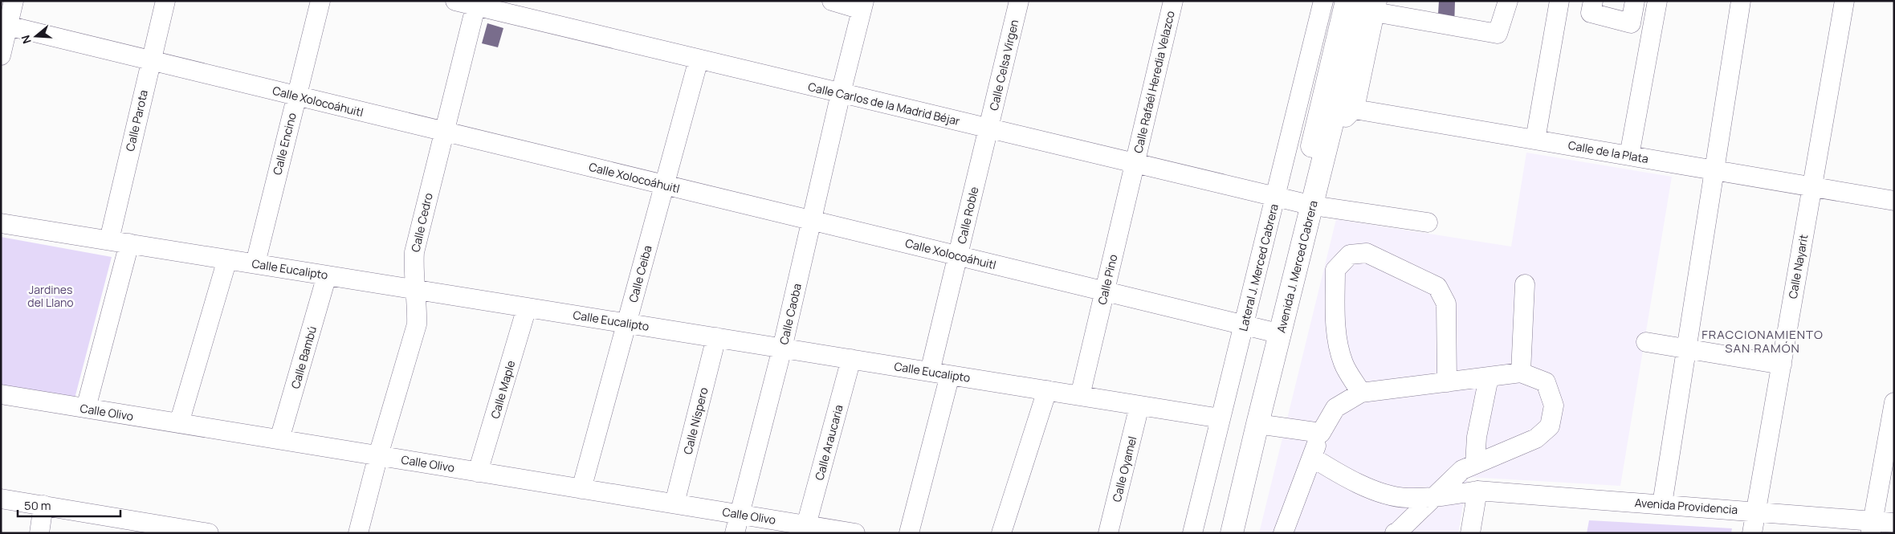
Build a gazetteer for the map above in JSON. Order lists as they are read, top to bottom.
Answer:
{
  "streets": {
    "main road": ["Avenida J. Merced Cabrera"],
    "street": [
      "Calle Celsa Virgen",
      "Calle Rafaél Heredia Velazco",
      "Calle Xolocoáhuitl",
      "Calle Carlos de la Madrid Béjar",
      "Calle Parota",
      "Calle Encino",
      "Calle de la Plata",
      "Calle Roble",
      "Calle Cedro",
      "Calle Nayarit",
      "Lateral J. Merced Cabrera",
      "Calle Eucalipto",
      "Calle Ceiba",
      "Calle Pino",
      "Calle Caoba",
      "Calle Bambú",
      "Calle Maple",
      "Calle Olivo",
      "Calle Níspero",
      "Calle Araucaria",
      "Calle Oyamel",
      "Avenida Providencia"
    ]
  },
  "crossings": [
    ["Calle Celsa Virgen", "Calle Carlos de la Madrid Béjar"],
    ["Calle Celsa Virgen", "Calle Roble"],
    ["Calle Rafaél Heredia Velazco", "Calle Carlos de la Madrid Béjar"],
    ["Calle Rafaél Heredia Velazco", "Calle Pino"],
    ["Calle Xolocoáhuitl", "Calle Parota"],
    ["Calle Xolocoáhuitl", "Calle Encino"],
    ["Calle Xolocoáhuitl", "Calle Roble"],
    ["Calle Xolocoáhuitl", "Calle Cedro"],
    ["Calle Xolocoáhuitl", "Avenida J. Merced Cabrera"],
    ["Calle Xolocoáhuitl", "Lateral J. Merced Cabrera"],
    ["Calle Xolocoáhuitl", "Calle Ceiba"],
    ["Calle Xolocoáhuitl", "Calle Pino"],
    ["Calle Xolocoáhuitl", "Calle Caoba"],
    ["Calle Carlos de la Madrid Béjar", "Calle Roble"],
    ["Calle Carlos de la Madrid Béjar", "Calle Cedro"],
    ["Calle Carlos de la Madrid Béjar", "Avenida J. Merced Cabrera"],
    ["Calle Carlos de la Madrid Béjar", "Lateral J. Merced Cabrera"],
    ["Calle Carlos de la Madrid Béjar", "Calle Ceiba"],
    ["Calle Carlos de la Madrid Béjar", "Calle Pino"],
    ["Calle Carlos de la Madrid Béjar", "Calle Caoba"],
    ["Calle Parota", "Calle Eucalipto"],
    ["Calle Encino", "Calle Eucalipto"],
    ["Calle de la Plata", "Avenida J. Merced Cabrera"],
    ["Calle de la Plata", "Calle Nayarit"],
    ["Calle Roble", "Calle Eucalipto"],
    ["Calle Cedro", "Calle Eucalipto"],
    ["Calle Cedro", "Calle Olivo"],
    ["Calle Nayarit", "Avenida Providencia"],
    ["Lateral J. Merced Cabrera", "Calle Eucalipto"],
    ["Calle Eucalipto", "Calle Ceiba"],
    ["Calle Eucalipto", "Calle Pino"],
    ["Calle Eucalipto", "Calle Caoba"],
    ["Calle Eucalipto", "Calle Bambú"],
    ["Calle Eucalipto", "Calle Maple"],
    ["Calle Eucalipto", "Calle Níspero"],
    ["Calle Eucalipto", "Calle Araucaria"],
    ["Calle Eucalipto", "Calle Oyamel"],
    ["Calle Ceiba", "Calle Olivo"],
    ["Calle Caoba", "Calle Olivo"],
    ["Calle Bambú", "Calle Olivo"],
    ["Calle Maple", "Calle Olivo"],
    ["Calle Olivo", "Calle Níspero"],
    ["Calle Olivo", "Calle Araucaria"]
  ],
  "districts": ["FRACCIONAMIENTO SAN RAMÓN"],
  "parks": ["Jardines del Llano"],
  "scale_bar": "50 m",
  "north": "left"
}
